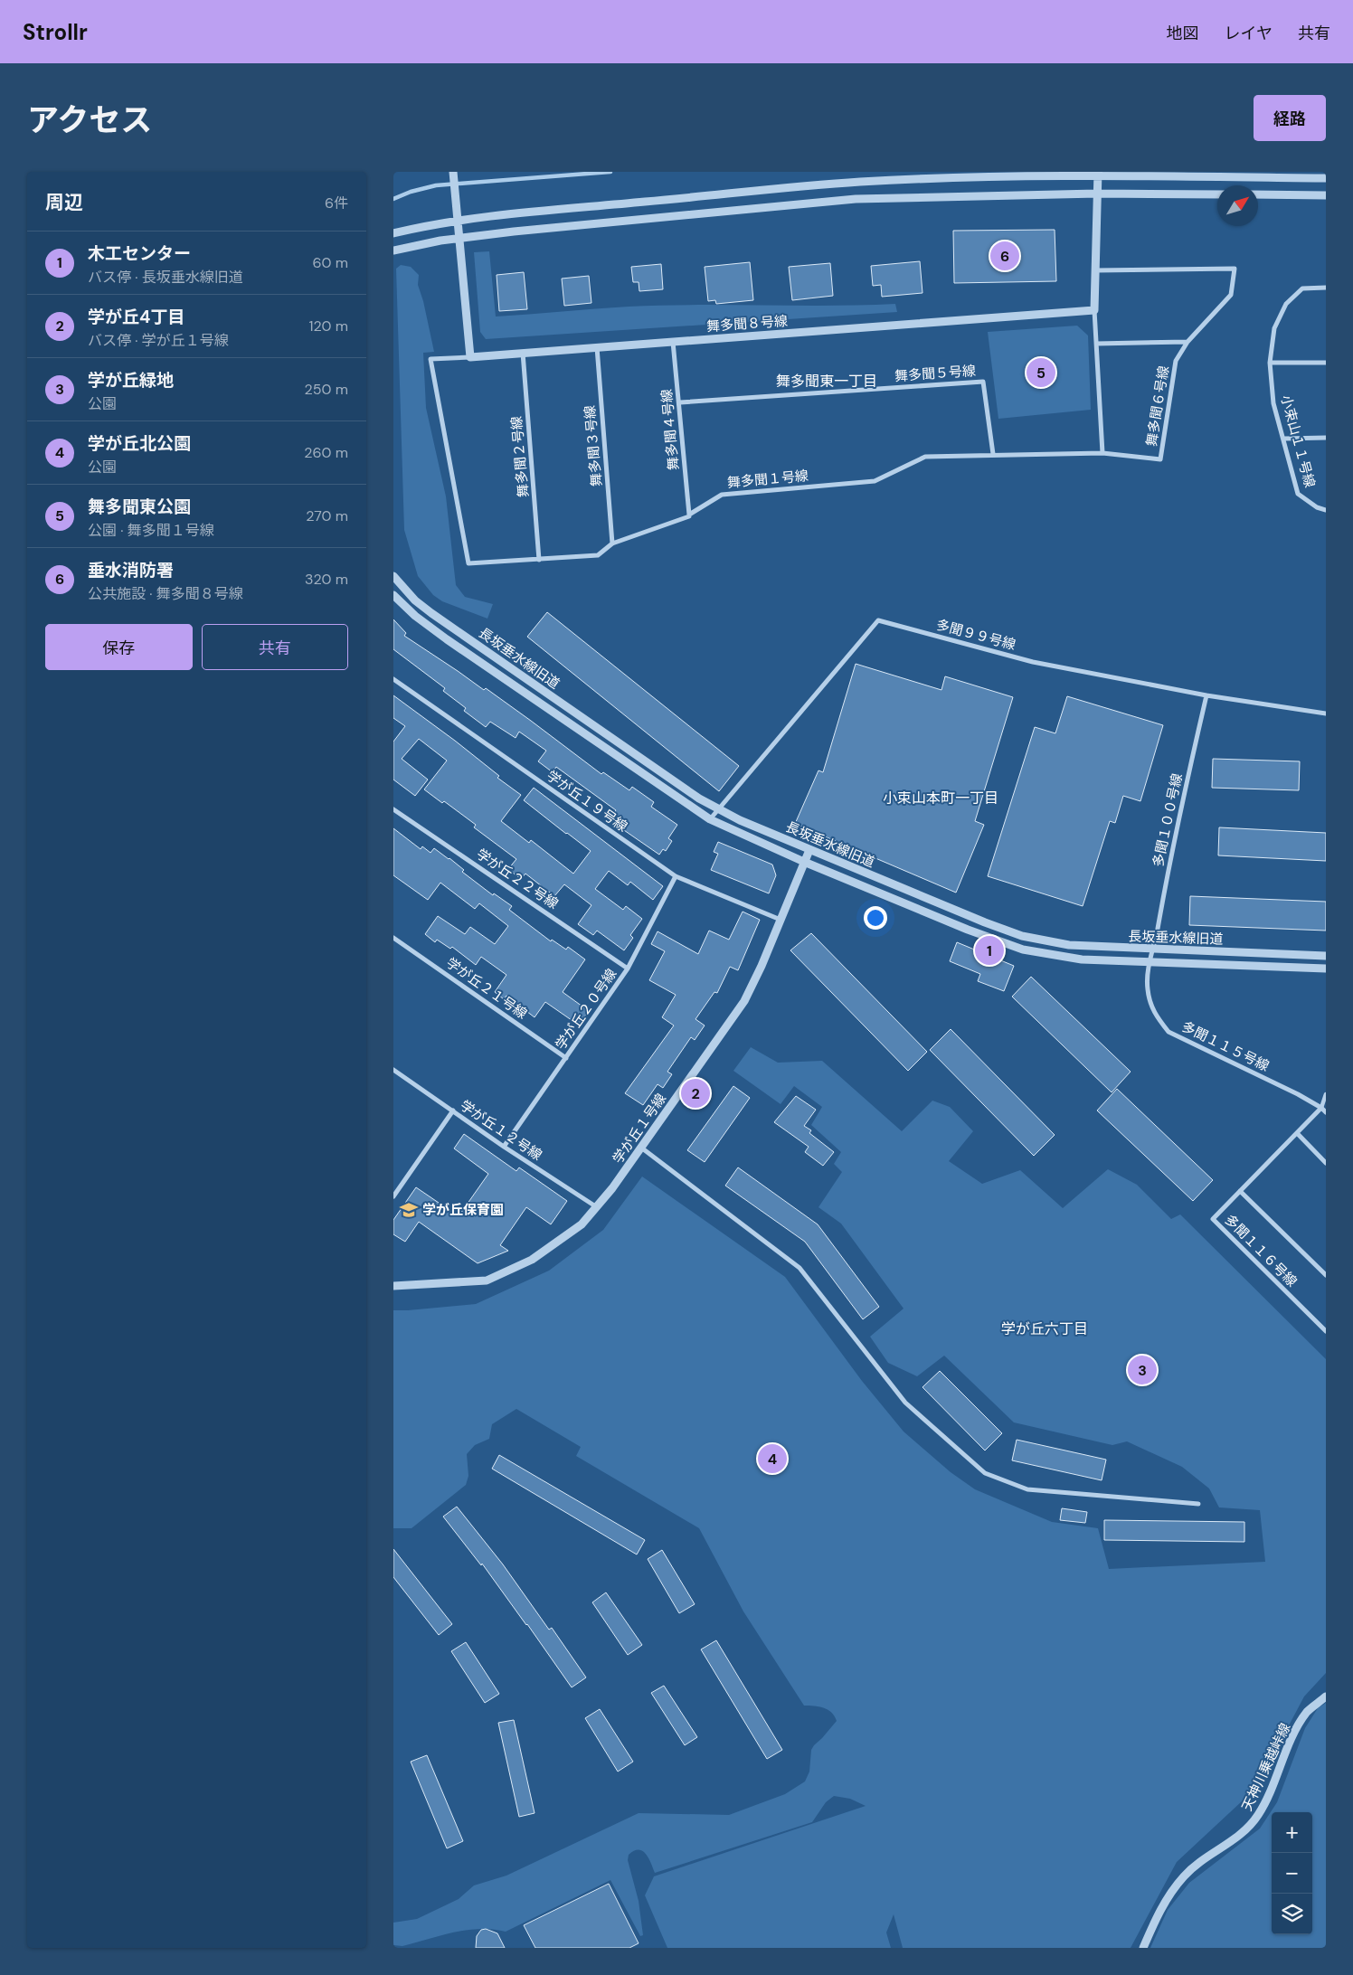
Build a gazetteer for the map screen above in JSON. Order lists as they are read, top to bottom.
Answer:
{
  "streets": {
    "street": [
      "舞多聞８号線",
      "舞多聞５号線",
      "舞多聞６号線",
      "舞多聞４号線",
      "小束山１１号線",
      "舞多聞３号線",
      "舞多聞２号線",
      "舞多聞１号線",
      "多聞９９号線",
      "長坂垂水線旧道",
      "学が丘１９号線",
      "多聞１００号線",
      "学が丘２２号線",
      "学が丘２１号線",
      "学が丘２０号線",
      "多聞１１５号線",
      "学が丘１号線",
      "学が丘１２号線",
      "多聞１１６号線",
      "天神川乗越峠線"
    ]
  },
  "crossings": [
    ["舞多聞８号線", "舞多聞４号線"],
    ["舞多聞８号線", "舞多聞３号線"],
    ["舞多聞８号線", "舞多聞２号線"],
    ["舞多聞８号線", "舞多聞１号線"],
    ["舞多聞５号線", "舞多聞４号線"],
    ["舞多聞５号線", "舞多聞１号線"],
    ["舞多聞６号線", "舞多聞１号線"],
    ["舞多聞４号線", "舞多聞１号線"],
    ["舞多聞３号線", "舞多聞１号線"],
    ["舞多聞２号線", "舞多聞１号線"],
    ["多聞９９号線", "長坂垂水線旧道"],
    ["多聞９９号線", "多聞１００号線"],
    ["長坂垂水線旧道", "多聞１００号線"],
    ["長坂垂水線旧道", "多聞１１５号線"],
    ["長坂垂水線旧道", "学が丘１号線"],
    ["学が丘１９号線", "学が丘２０号線"],
    ["学が丘１９号線", "学が丘１号線"],
    ["多聞１００号線", "多聞１１５号線"],
    ["学が丘２２号線", "学が丘２０号線"],
    ["学が丘２１号線", "学が丘２０号線"],
    ["学が丘２０号線", "学が丘１２号線"],
    ["多聞１１５号線", "多聞１１６号線"],
    ["学が丘１号線", "学が丘１２号線"]
  ],
  "districts": ["舞多聞東一丁目", "小束山本町一丁目", "学が丘六丁目"],
  "places": {
    "school or university": ["学が丘保育園"]
  },
  "north": "top right",
  "page": {
    "header": "Strollr",
    "nav": ["地図", "レイヤ", "共有"],
    "title": "アクセス",
    "buttons": [
      "経路",
      ["保存", "共有"]
    ],
    "heading": ["周辺", "6件"],
    "list": [
      {
        "mark": "1",
        "name": "木工センター",
        "note": "バス停 · 長坂垂水線旧道",
        "value": "60 m"
      },
      {
        "mark": "2",
        "name": "学が丘4丁目",
        "note": "バス停 · 学が丘１号線",
        "value": "120 m"
      },
      {
        "mark": "3",
        "name": "学が丘緑地",
        "note": "公園",
        "value": "250 m"
      },
      {
        "mark": "4",
        "name": "学が丘北公園",
        "note": "公園",
        "value": "260 m"
      },
      {
        "mark": "5",
        "name": "舞多聞東公園",
        "note": "公園 · 舞多聞１号線",
        "value": "270 m"
      },
      {
        "mark": "6",
        "name": "垂水消防署",
        "note": "公共施設 · 舞多聞８号線",
        "value": "320 m"
      }
    ],
    "pins": [
      "6",
      "5",
      "1",
      "2",
      "3",
      "4"
    ],
    "map_buttons": ["+", "−"]
  }
}
